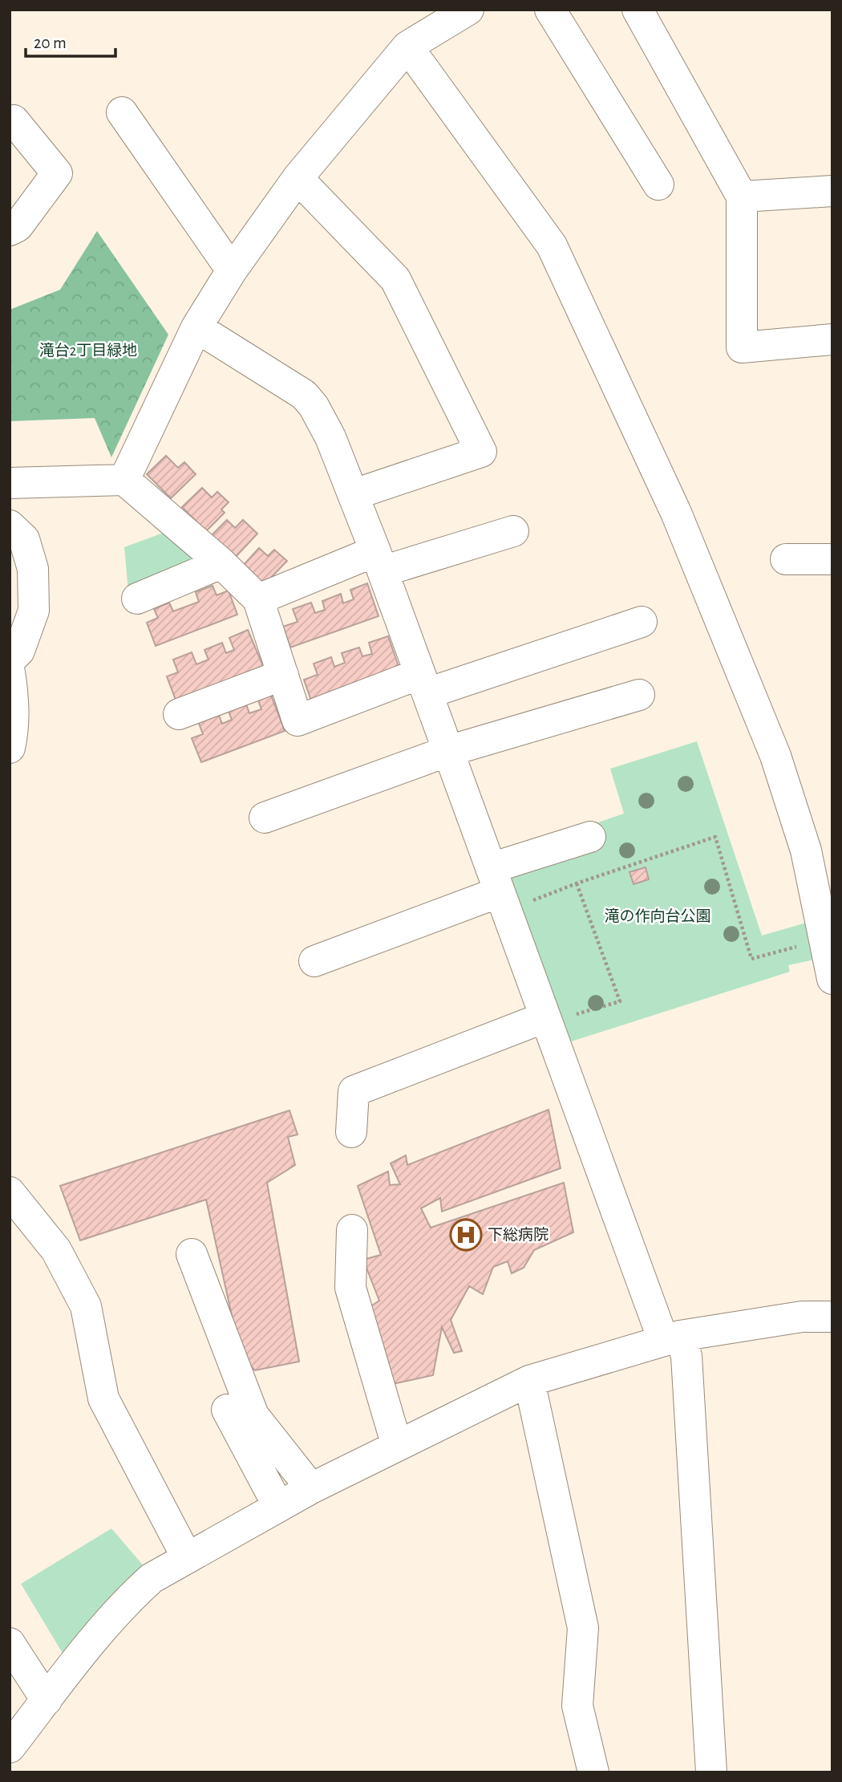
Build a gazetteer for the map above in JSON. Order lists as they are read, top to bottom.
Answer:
{
  "parks": ["滝台2丁目緑地", "滝の作向台公園"],
  "places": {
    "hospital": ["下総病院"]
  },
  "scale_bar": "20 m"
}
